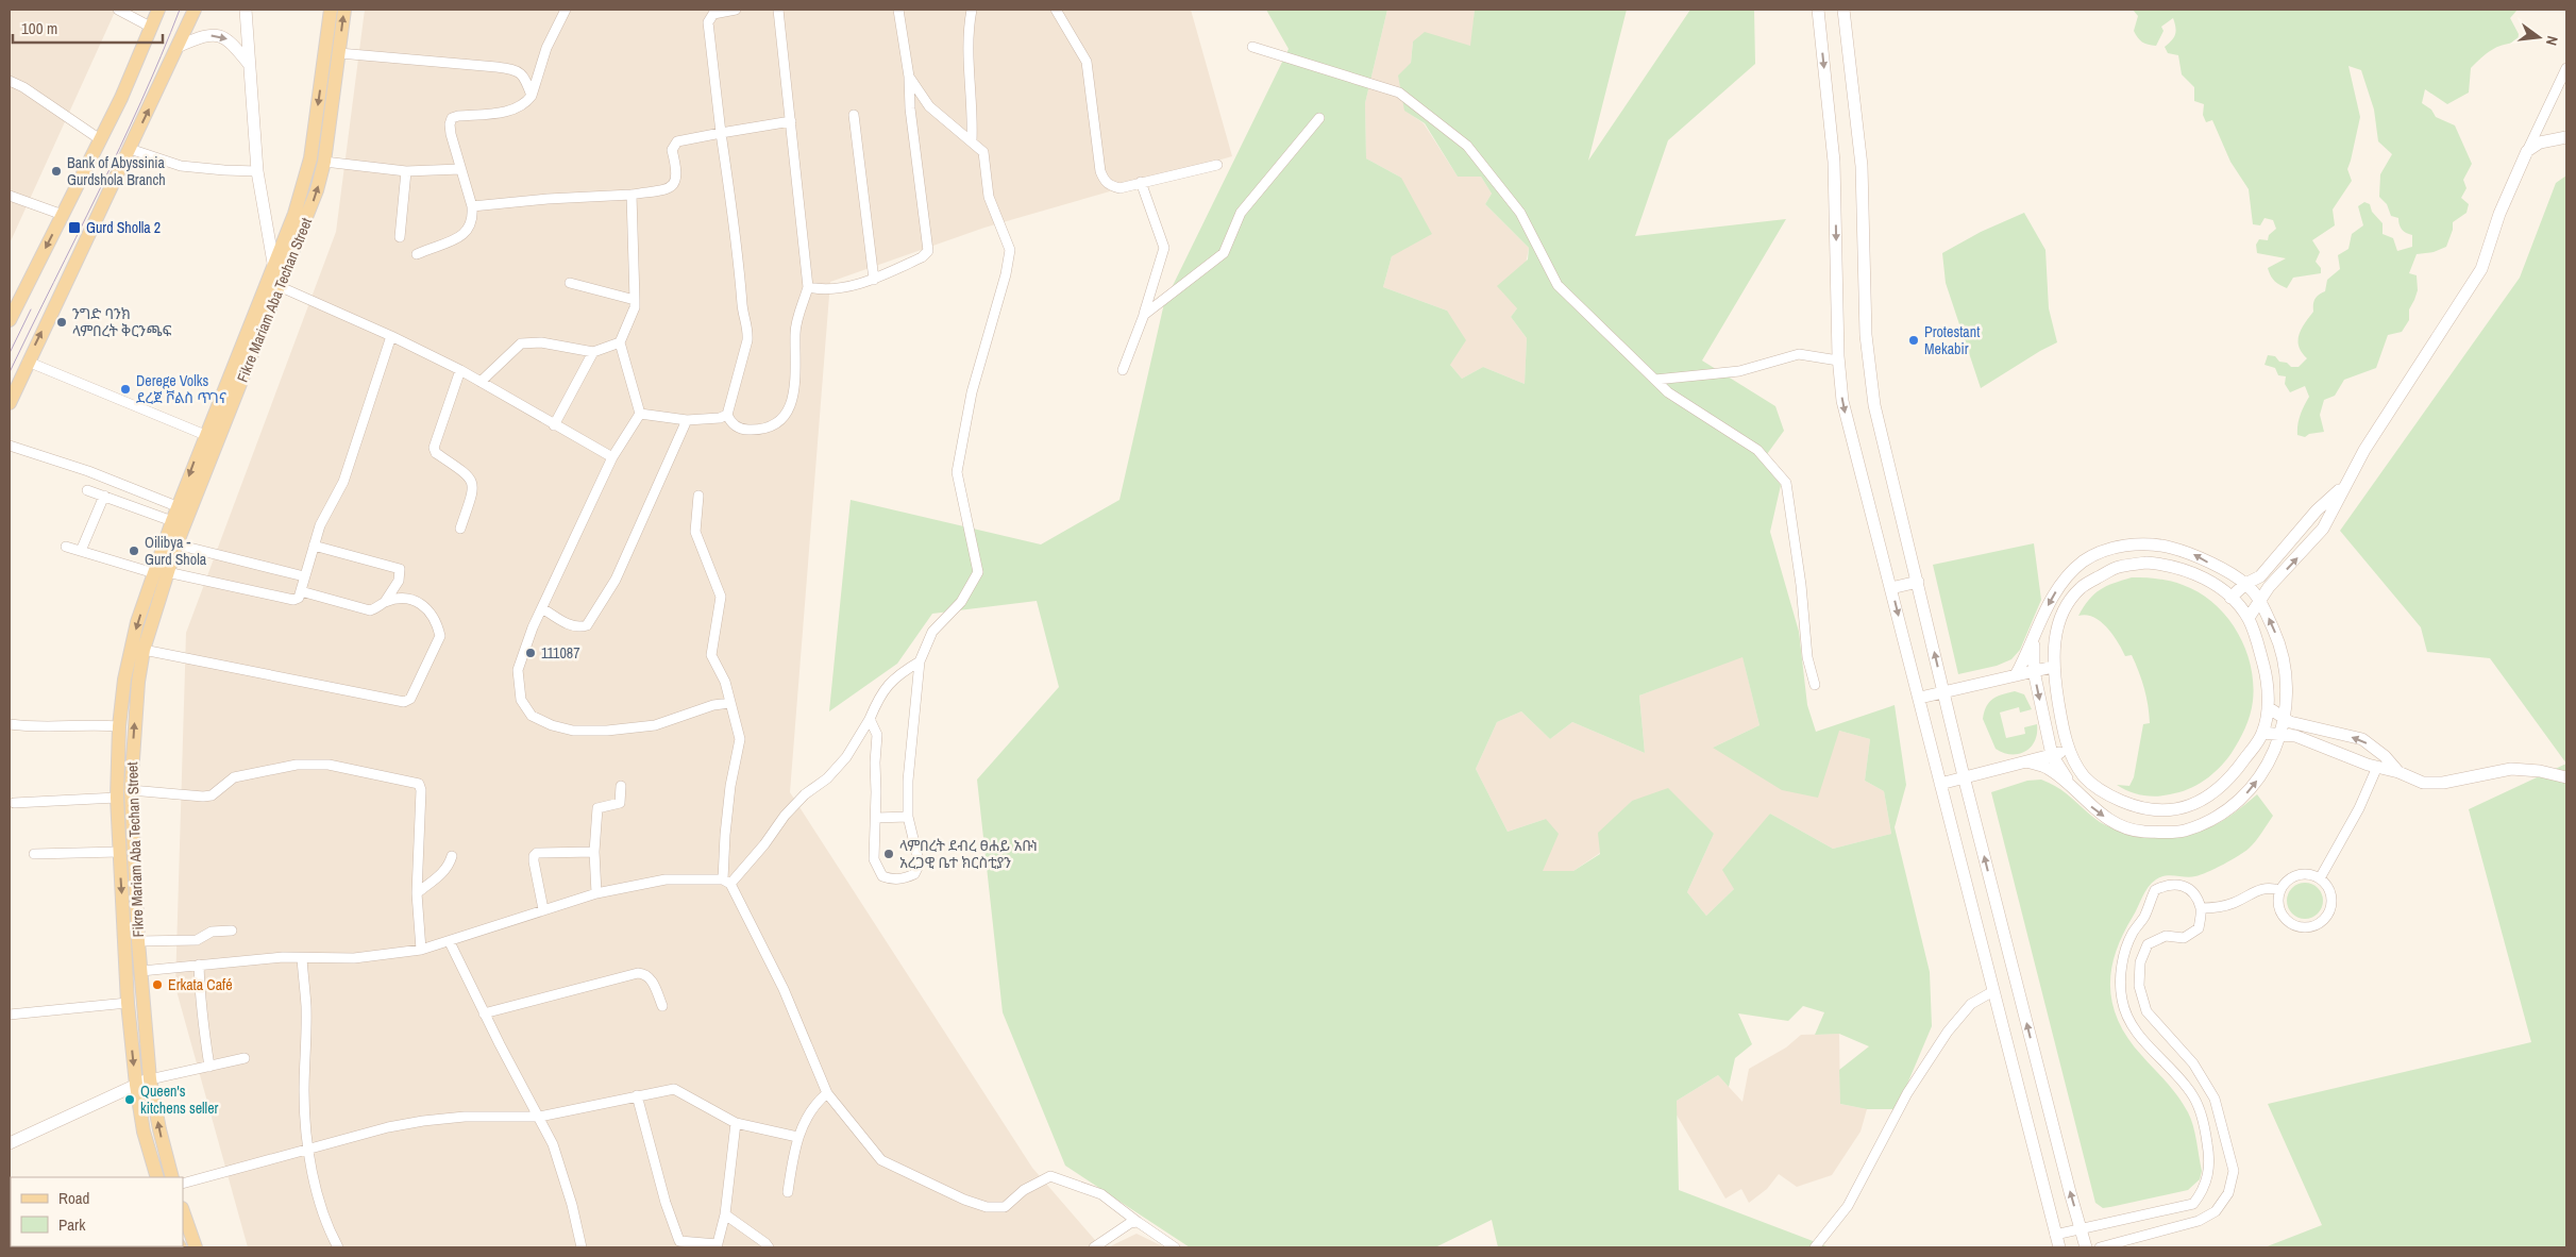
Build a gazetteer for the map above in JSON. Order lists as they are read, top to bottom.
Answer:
{
  "streets": {
    "main road": ["Fikre Mariam Aba Techan Street"]
  },
  "places": {
    "other": [
      "Bank of Abyssinia Gurdshola Branch",
      "ንግድ ባንክ ላምበረት ቅርንጫፍ",
      "Protestant Mekabir",
      "Derege Volks ደረጀ ቮልስ ጥገና",
      "Oilibya - Gurd Shola",
      "111087",
      "ላምበረት ደብረ ፀሐይ አቡነ አረጋዊ ቤተ ክርስቲያን",
      "Erkata Café",
      "Queen's kitchens seller"
    ],
    "transit": ["Gurd Sholla 2"]
  },
  "legend": ["Road", "Park"],
  "scale_bar": "100 m",
  "north": "right"
}
